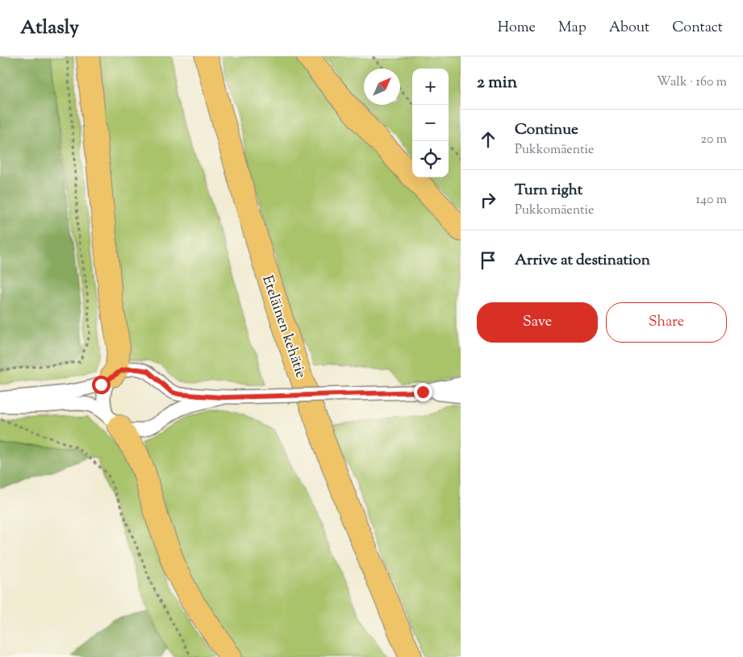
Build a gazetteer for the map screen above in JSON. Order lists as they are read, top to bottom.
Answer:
{
  "streets": {
    "highway": ["Eteläinen kehätie"]
  },
  "north": "top right",
  "page": {
    "header": "Atlasly",
    "nav": [
      "Home",
      "Map",
      "About",
      "Contact"
    ],
    "heading": ["2 min", "Walk · 160 m"],
    "map_buttons": ["+", "−"],
    "list": [
      ["Continue", "Pukkomäentie", "20 m"],
      ["Turn right", "Pukkomäentie", "140 m"],
      "Arrive at destination"
    ],
    "buttons": ["Save", "Share"]
  }
}
